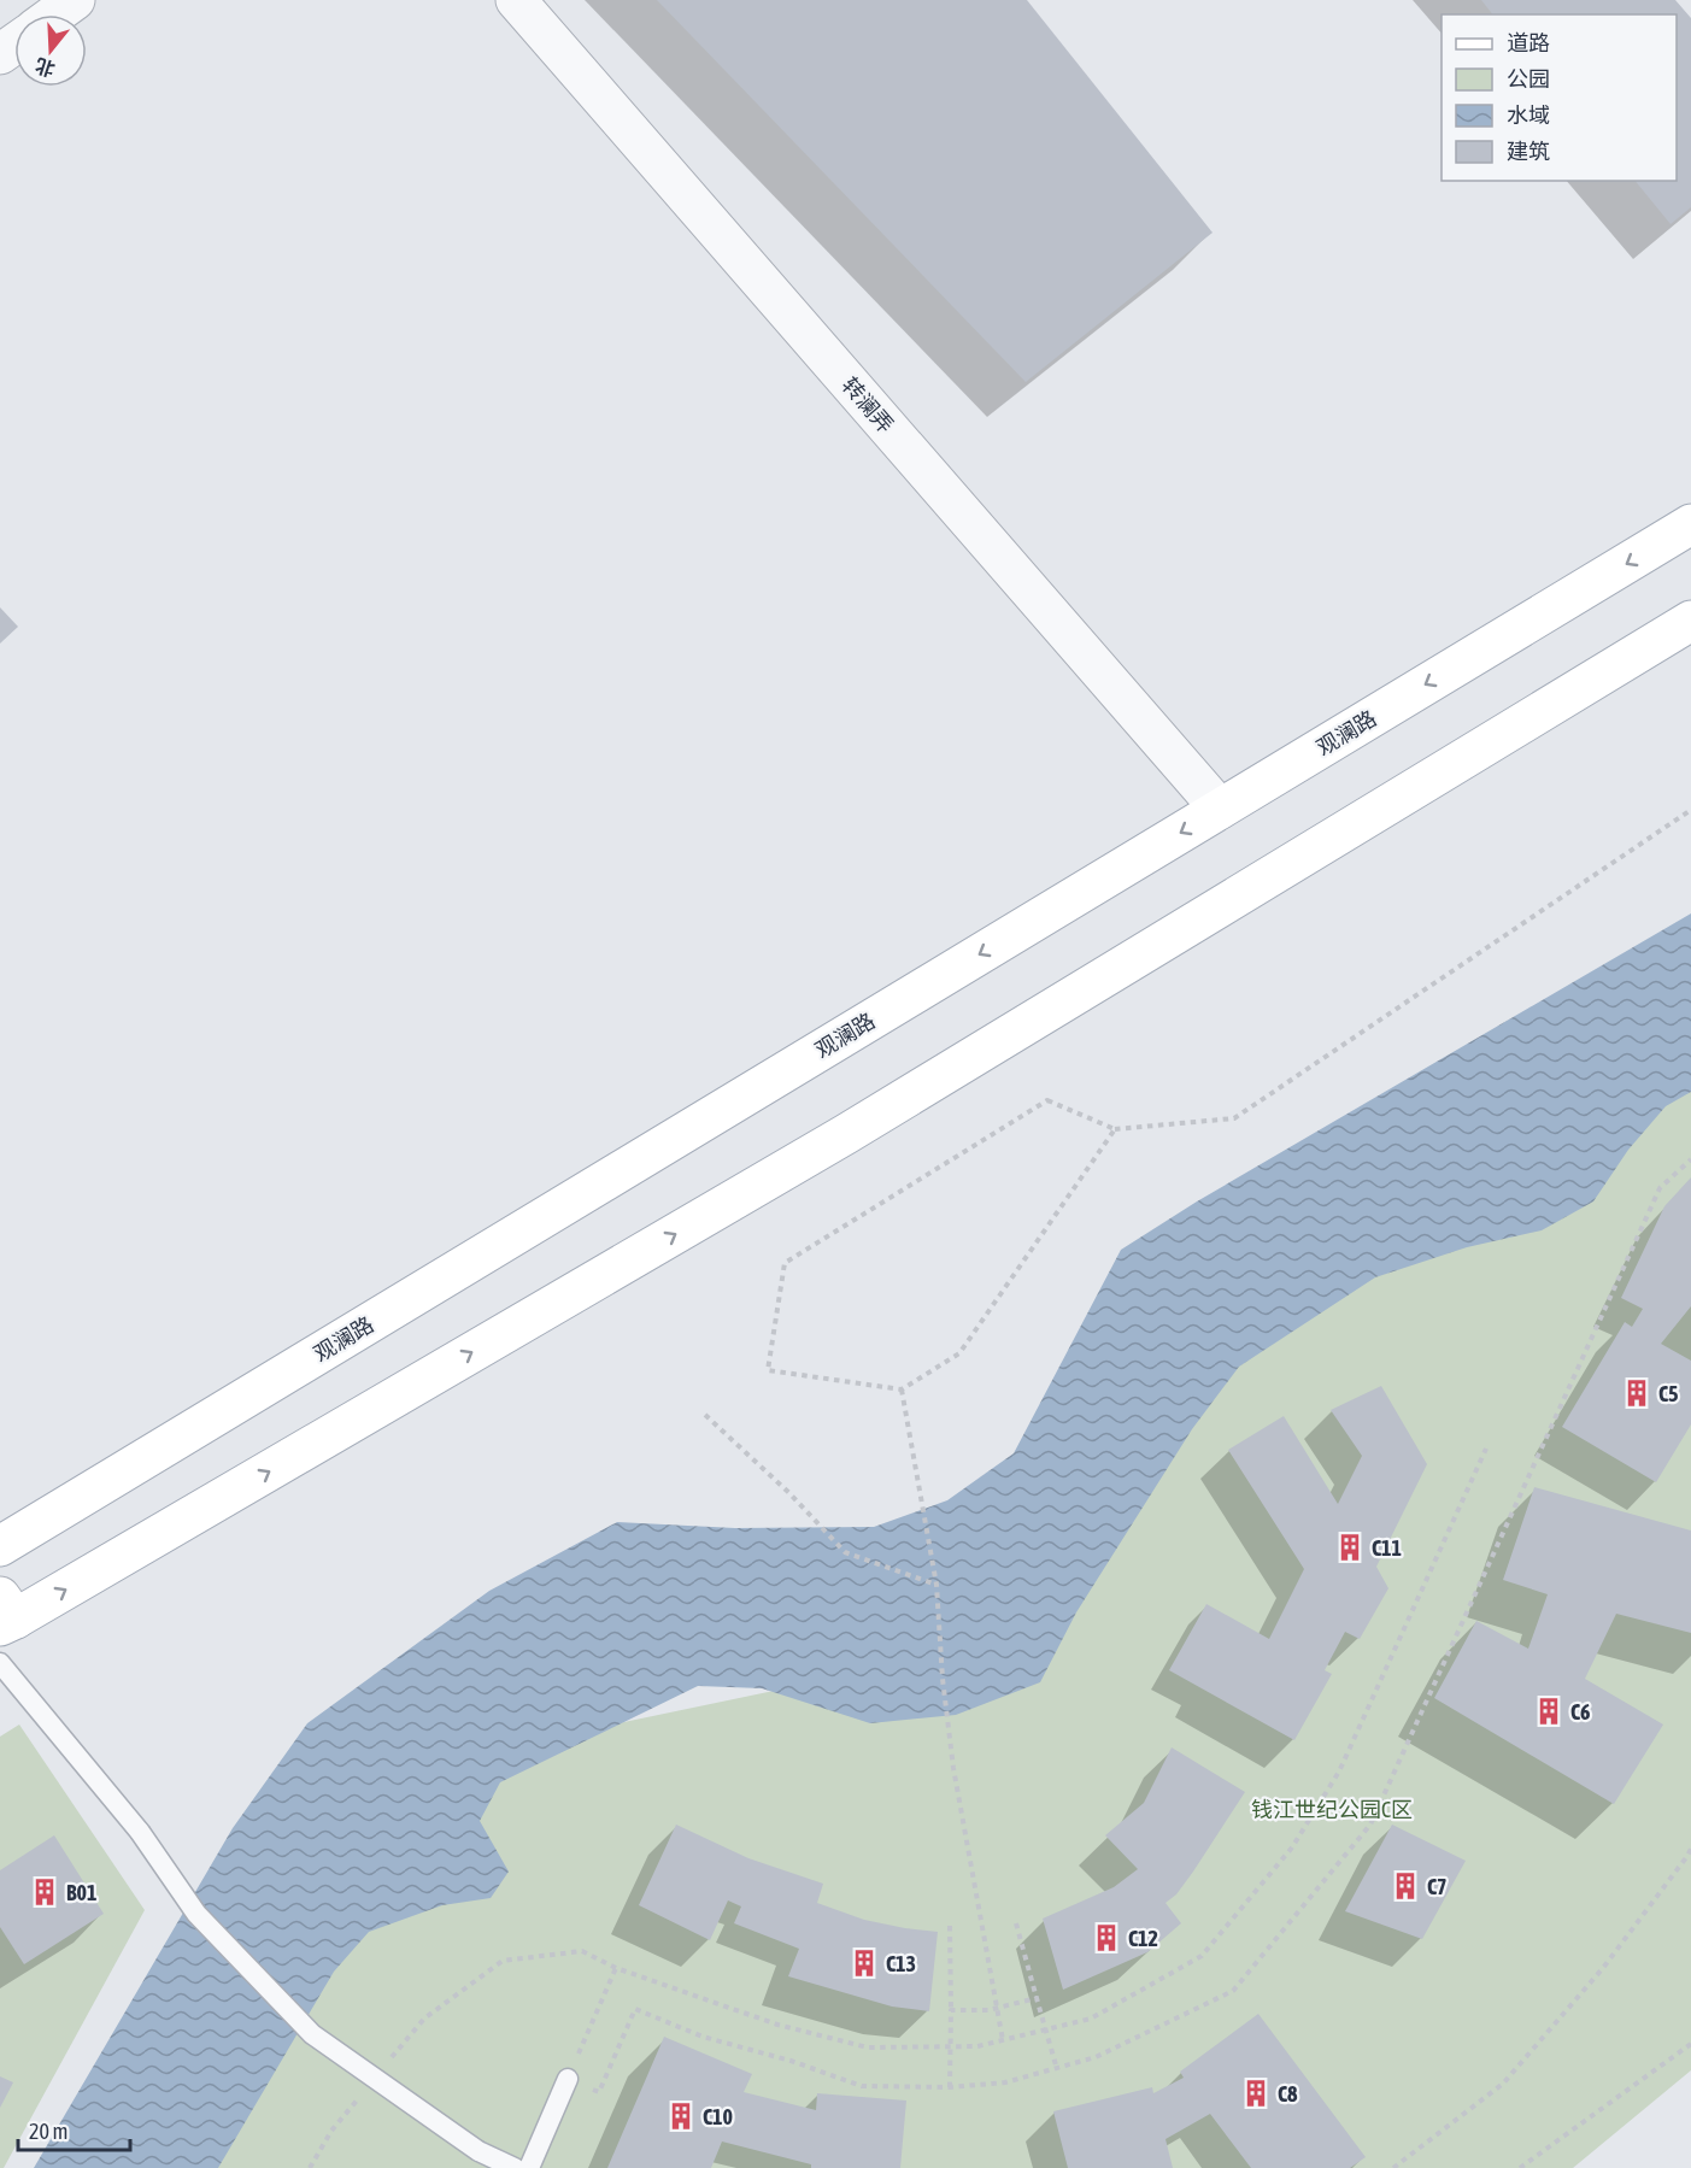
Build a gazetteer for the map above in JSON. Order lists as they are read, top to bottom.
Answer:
{
  "streets": {
    "main road": ["观澜路"],
    "street": ["转澜弄"]
  },
  "crossings": [
    ["转澜弄", "观澜路"]
  ],
  "parks": ["钱江世纪公园C区"],
  "places": {
    "building": [
      "C5",
      "C11",
      "C6",
      "C7",
      "B01",
      "C12",
      "C13",
      "C8",
      "C10"
    ]
  },
  "legend": [
    "道路",
    "公园",
    "水域",
    "建筑"
  ],
  "scale_bar": "20 m",
  "north": "bottom"
}
